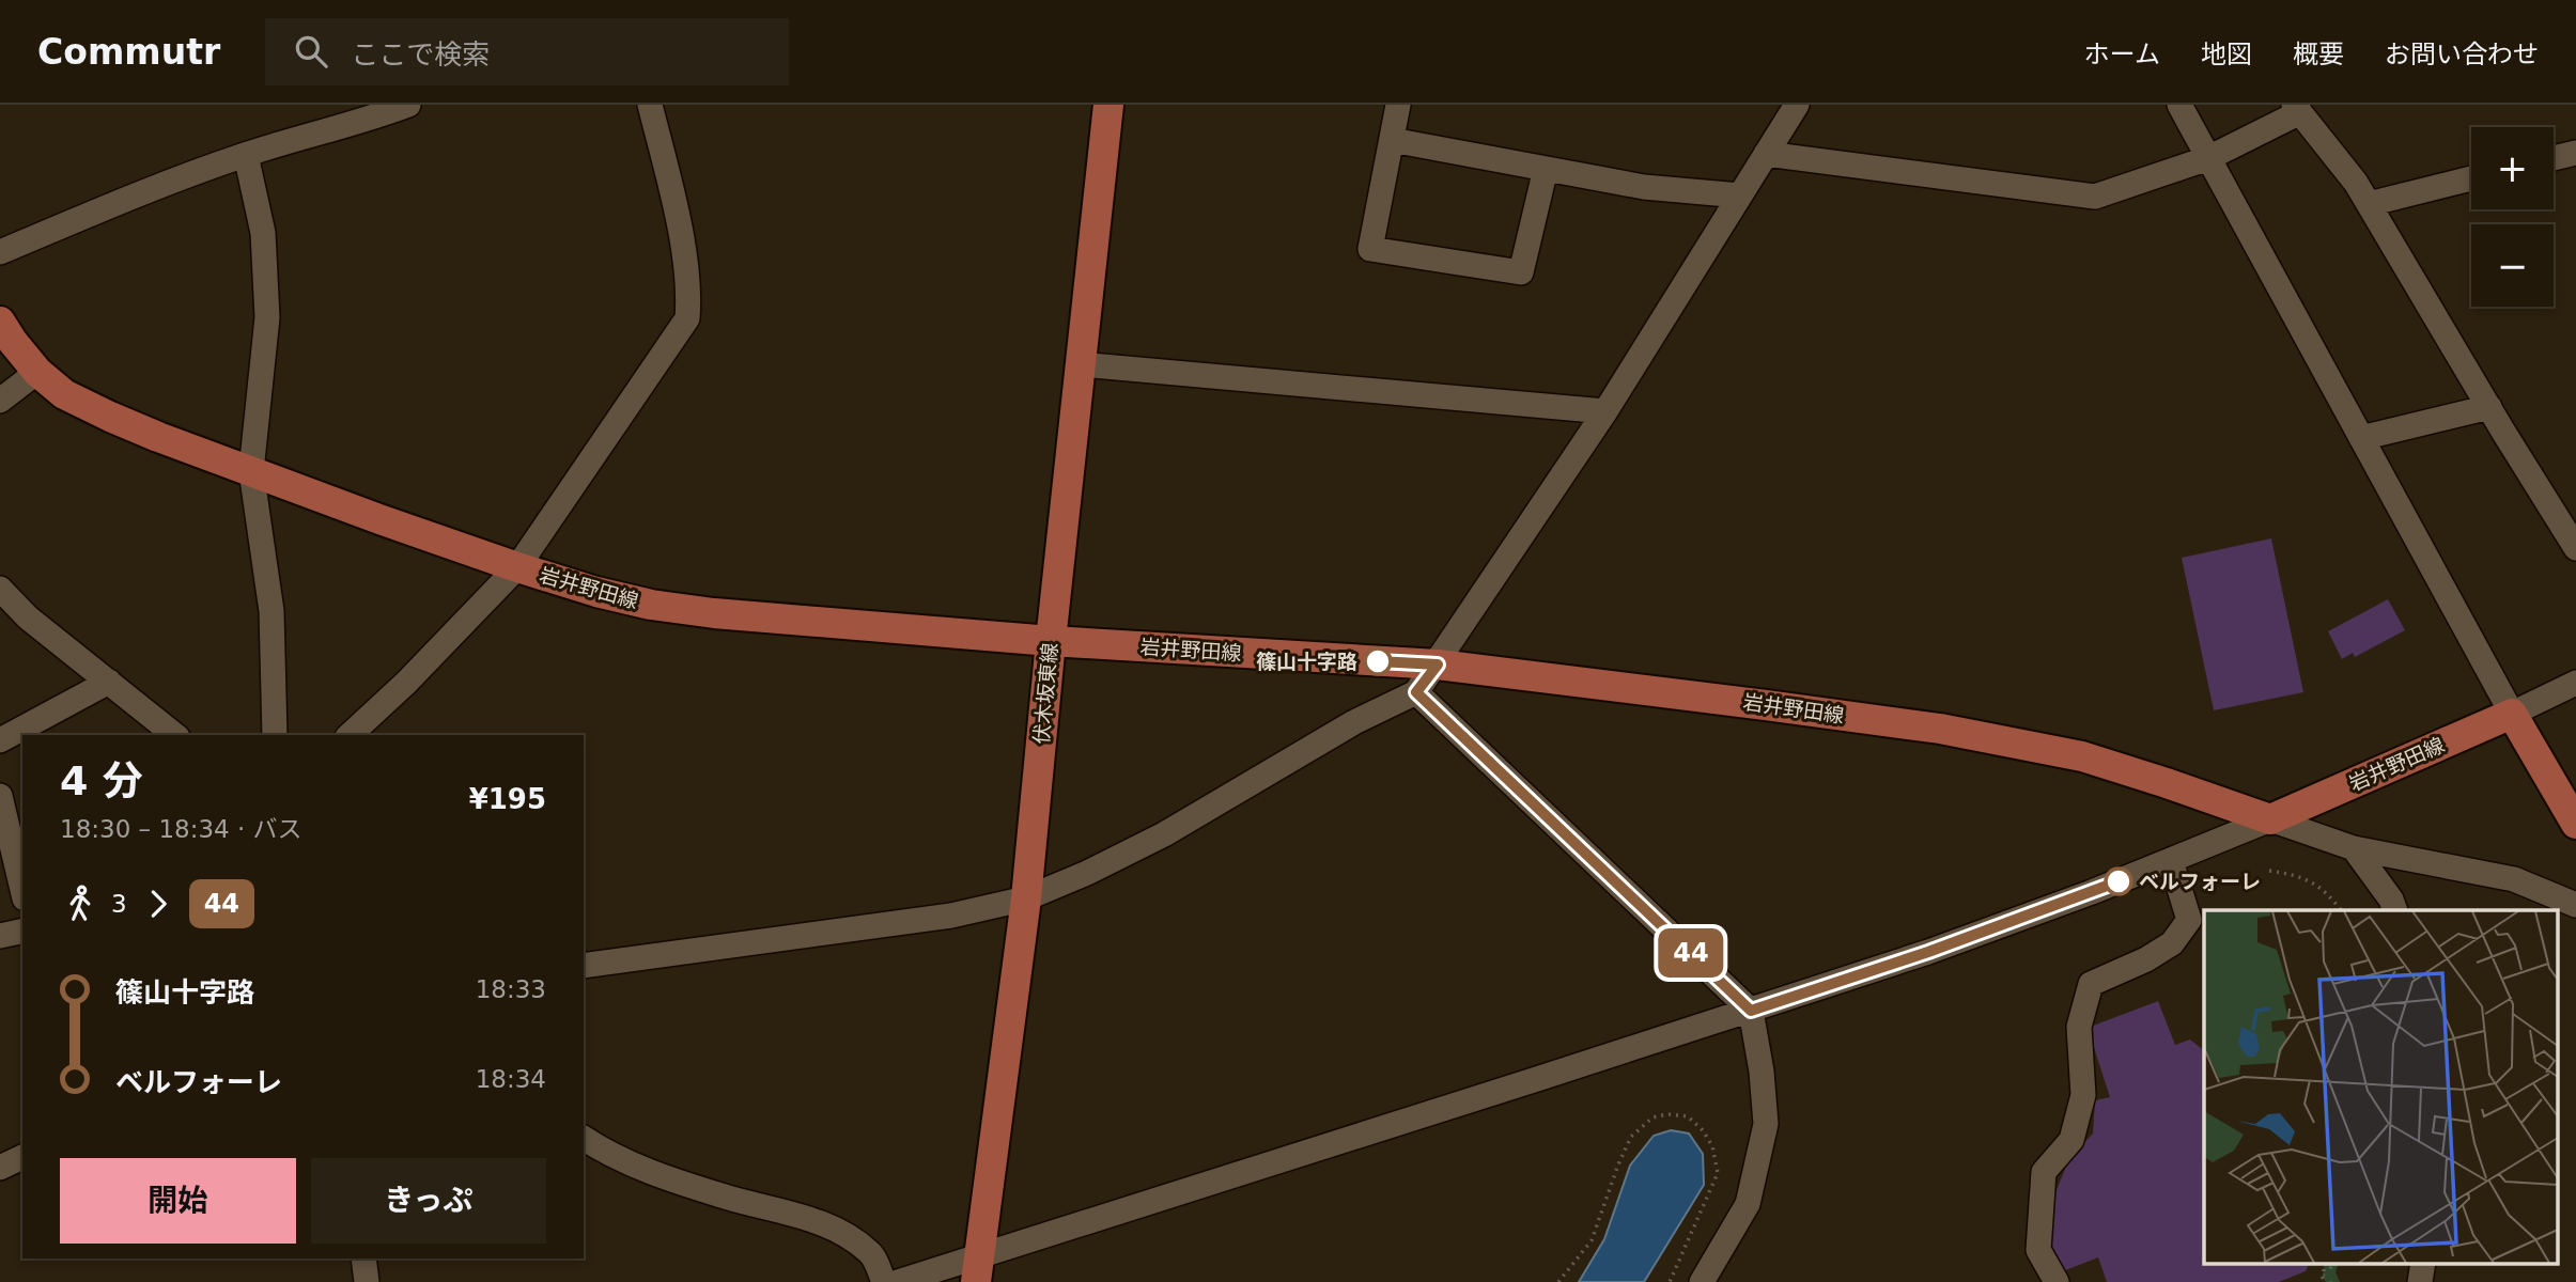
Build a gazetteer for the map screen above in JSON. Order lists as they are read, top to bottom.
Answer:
{
  "streets": {
    "main road": ["岩井野田線", "伏木坂東線"]
  },
  "crossings": [
    ["岩井野田線", "伏木坂東線"]
  ],
  "places": ["篠山十字路", "ベルフォーレ"],
  "lines": ["bus line 44"],
  "page": {
    "header": "Commutr",
    "search": "ここで検索",
    "nav": [
      "ホーム",
      "地図",
      "概要",
      "お問い合わせ"
    ],
    "on_map": "44",
    "map_buttons": ["+", "−"],
    "heading": ["4 分", "18:30 – 18:34 · バス", "¥195"],
    "legs": ["3", "44"],
    "list": [
      {
        "name": "篠山十字路",
        "value": "18:33"
      },
      {
        "name": "ベルフォーレ",
        "value": "18:34"
      }
    ],
    "buttons": ["開始", "きっぷ"]
  }
}
